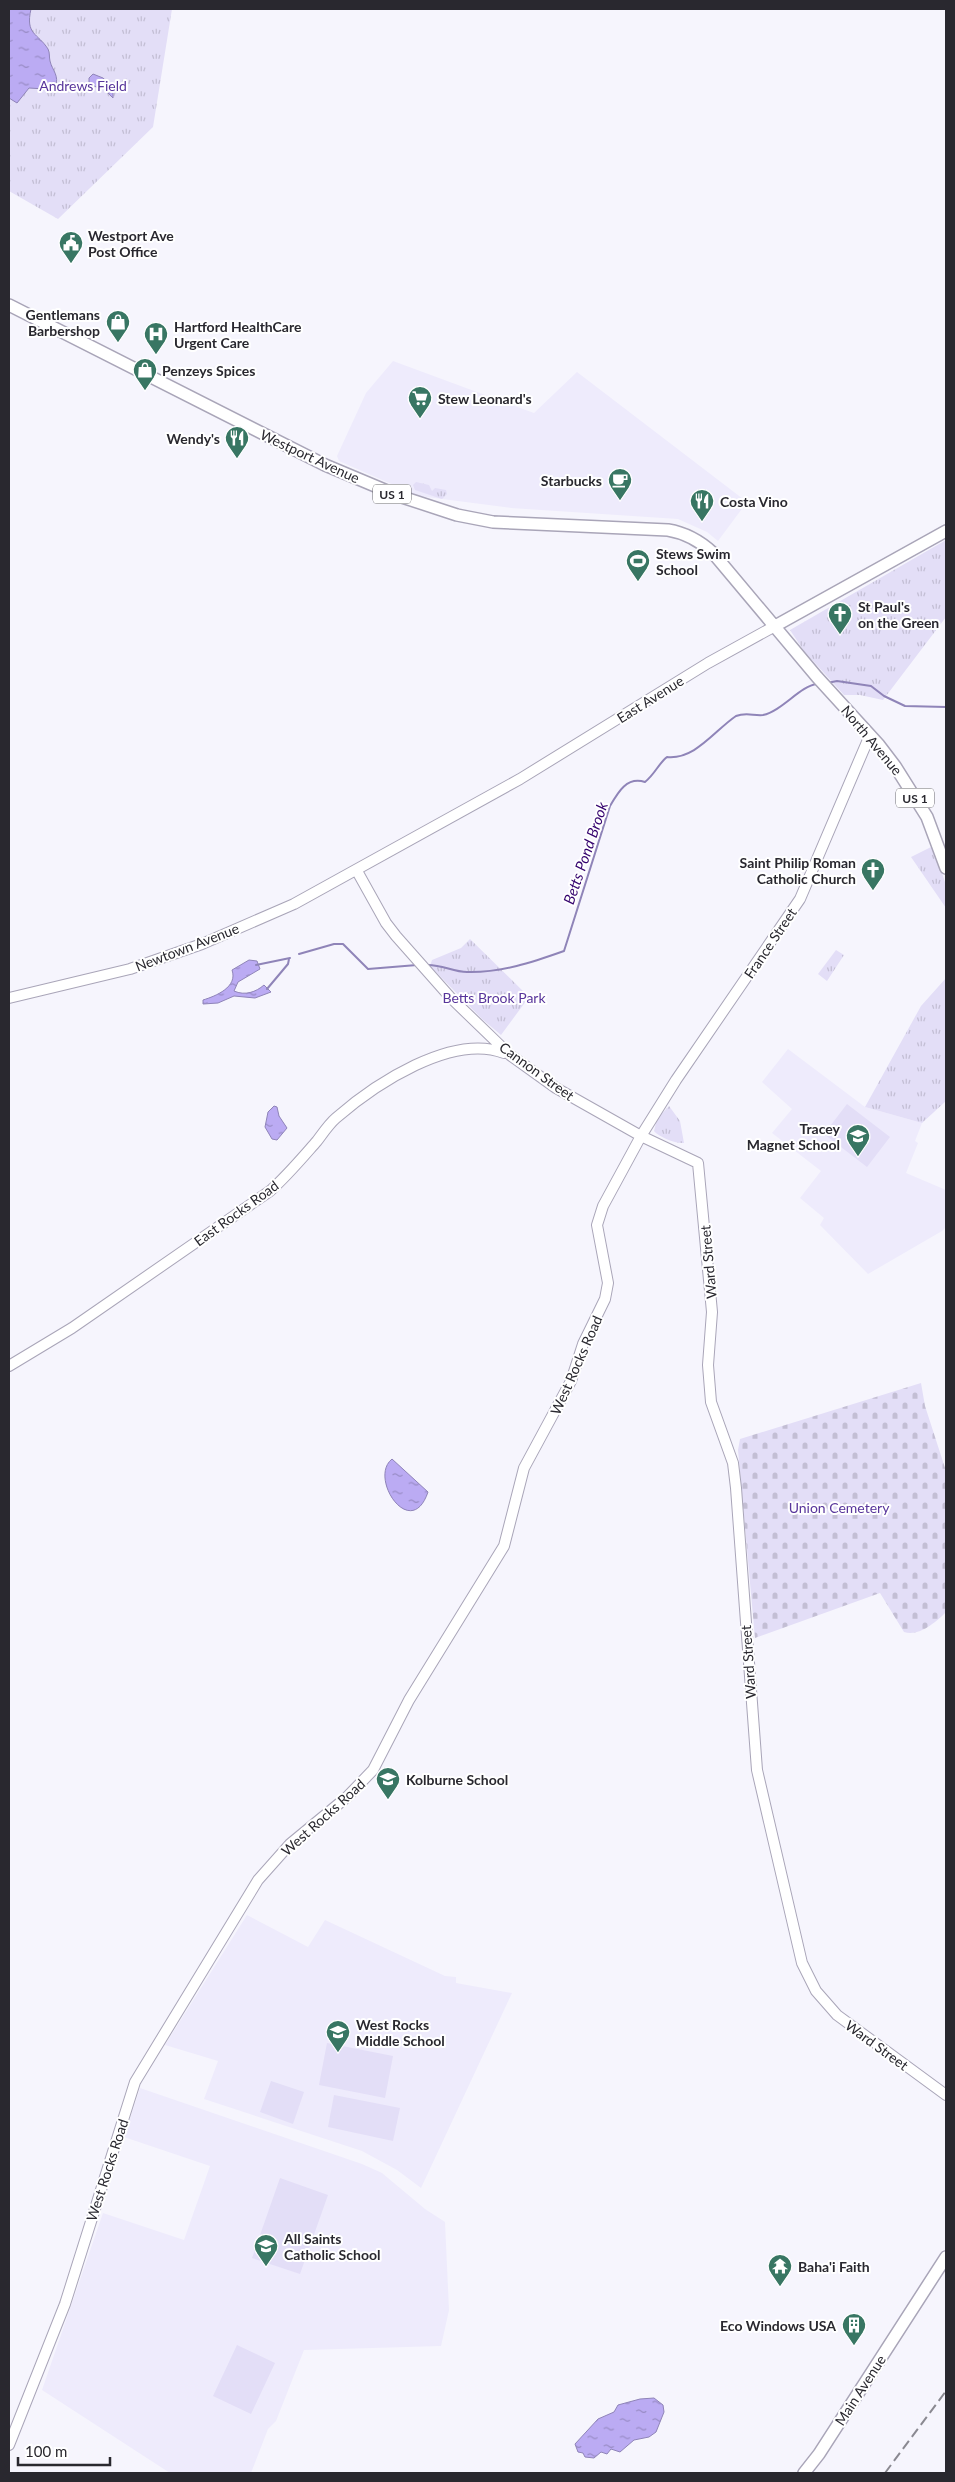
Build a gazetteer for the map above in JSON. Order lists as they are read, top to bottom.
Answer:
{
  "streets": {
    "main road": [
      "Westport Avenue",
      "US 1",
      "East Avenue",
      "North Avenue",
      "France Street",
      "Newtown Avenue",
      "Cannon Street",
      "East Rocks Road",
      "Ward Street",
      "West Rocks Road",
      "Main Avenue"
    ]
  },
  "crossings": [
    ["Westport Avenue", "East Avenue"],
    ["Westport Avenue", "North Avenue"],
    ["East Avenue", "North Avenue"],
    ["East Avenue", "Newtown Avenue"],
    ["East Avenue", "Cannon Street"],
    ["North Avenue", "France Street"],
    ["France Street", "Cannon Street"],
    ["France Street", "West Rocks Road"],
    ["Newtown Avenue", "Cannon Street"],
    ["Cannon Street", "East Rocks Road"],
    ["Cannon Street", "Ward Street"],
    ["Cannon Street", "West Rocks Road"]
  ],
  "water": ["Betts Pond Brook"],
  "parks": ["Andrews Field", "Betts Brook Park", "Union Cemetery"],
  "places": {
    "public building": ["Westport Ave Post Office"],
    "shop": ["Gentlemans Barbershop", "Penzeys Spices"],
    "hospital": ["Hartford HealthCare Urgent Care"],
    "supermarket": ["Stew Leonard's"],
    "restaurant": ["Wendy's", "Costa Vino"],
    "cafe": ["Starbucks"],
    "sports": ["Stews Swim School"],
    "church": ["St Paul's on the Green", "Saint Philip Roman Catholic Church"],
    "school or university": [
      "Tracey Magnet School",
      "Kolburne School",
      "West Rocks Middle School",
      "All Saints Catholic School"
    ],
    "temple": ["Baha'i Faith"],
    "building": ["Eco Windows USA"]
  },
  "scale_bar": "100 m"
}
